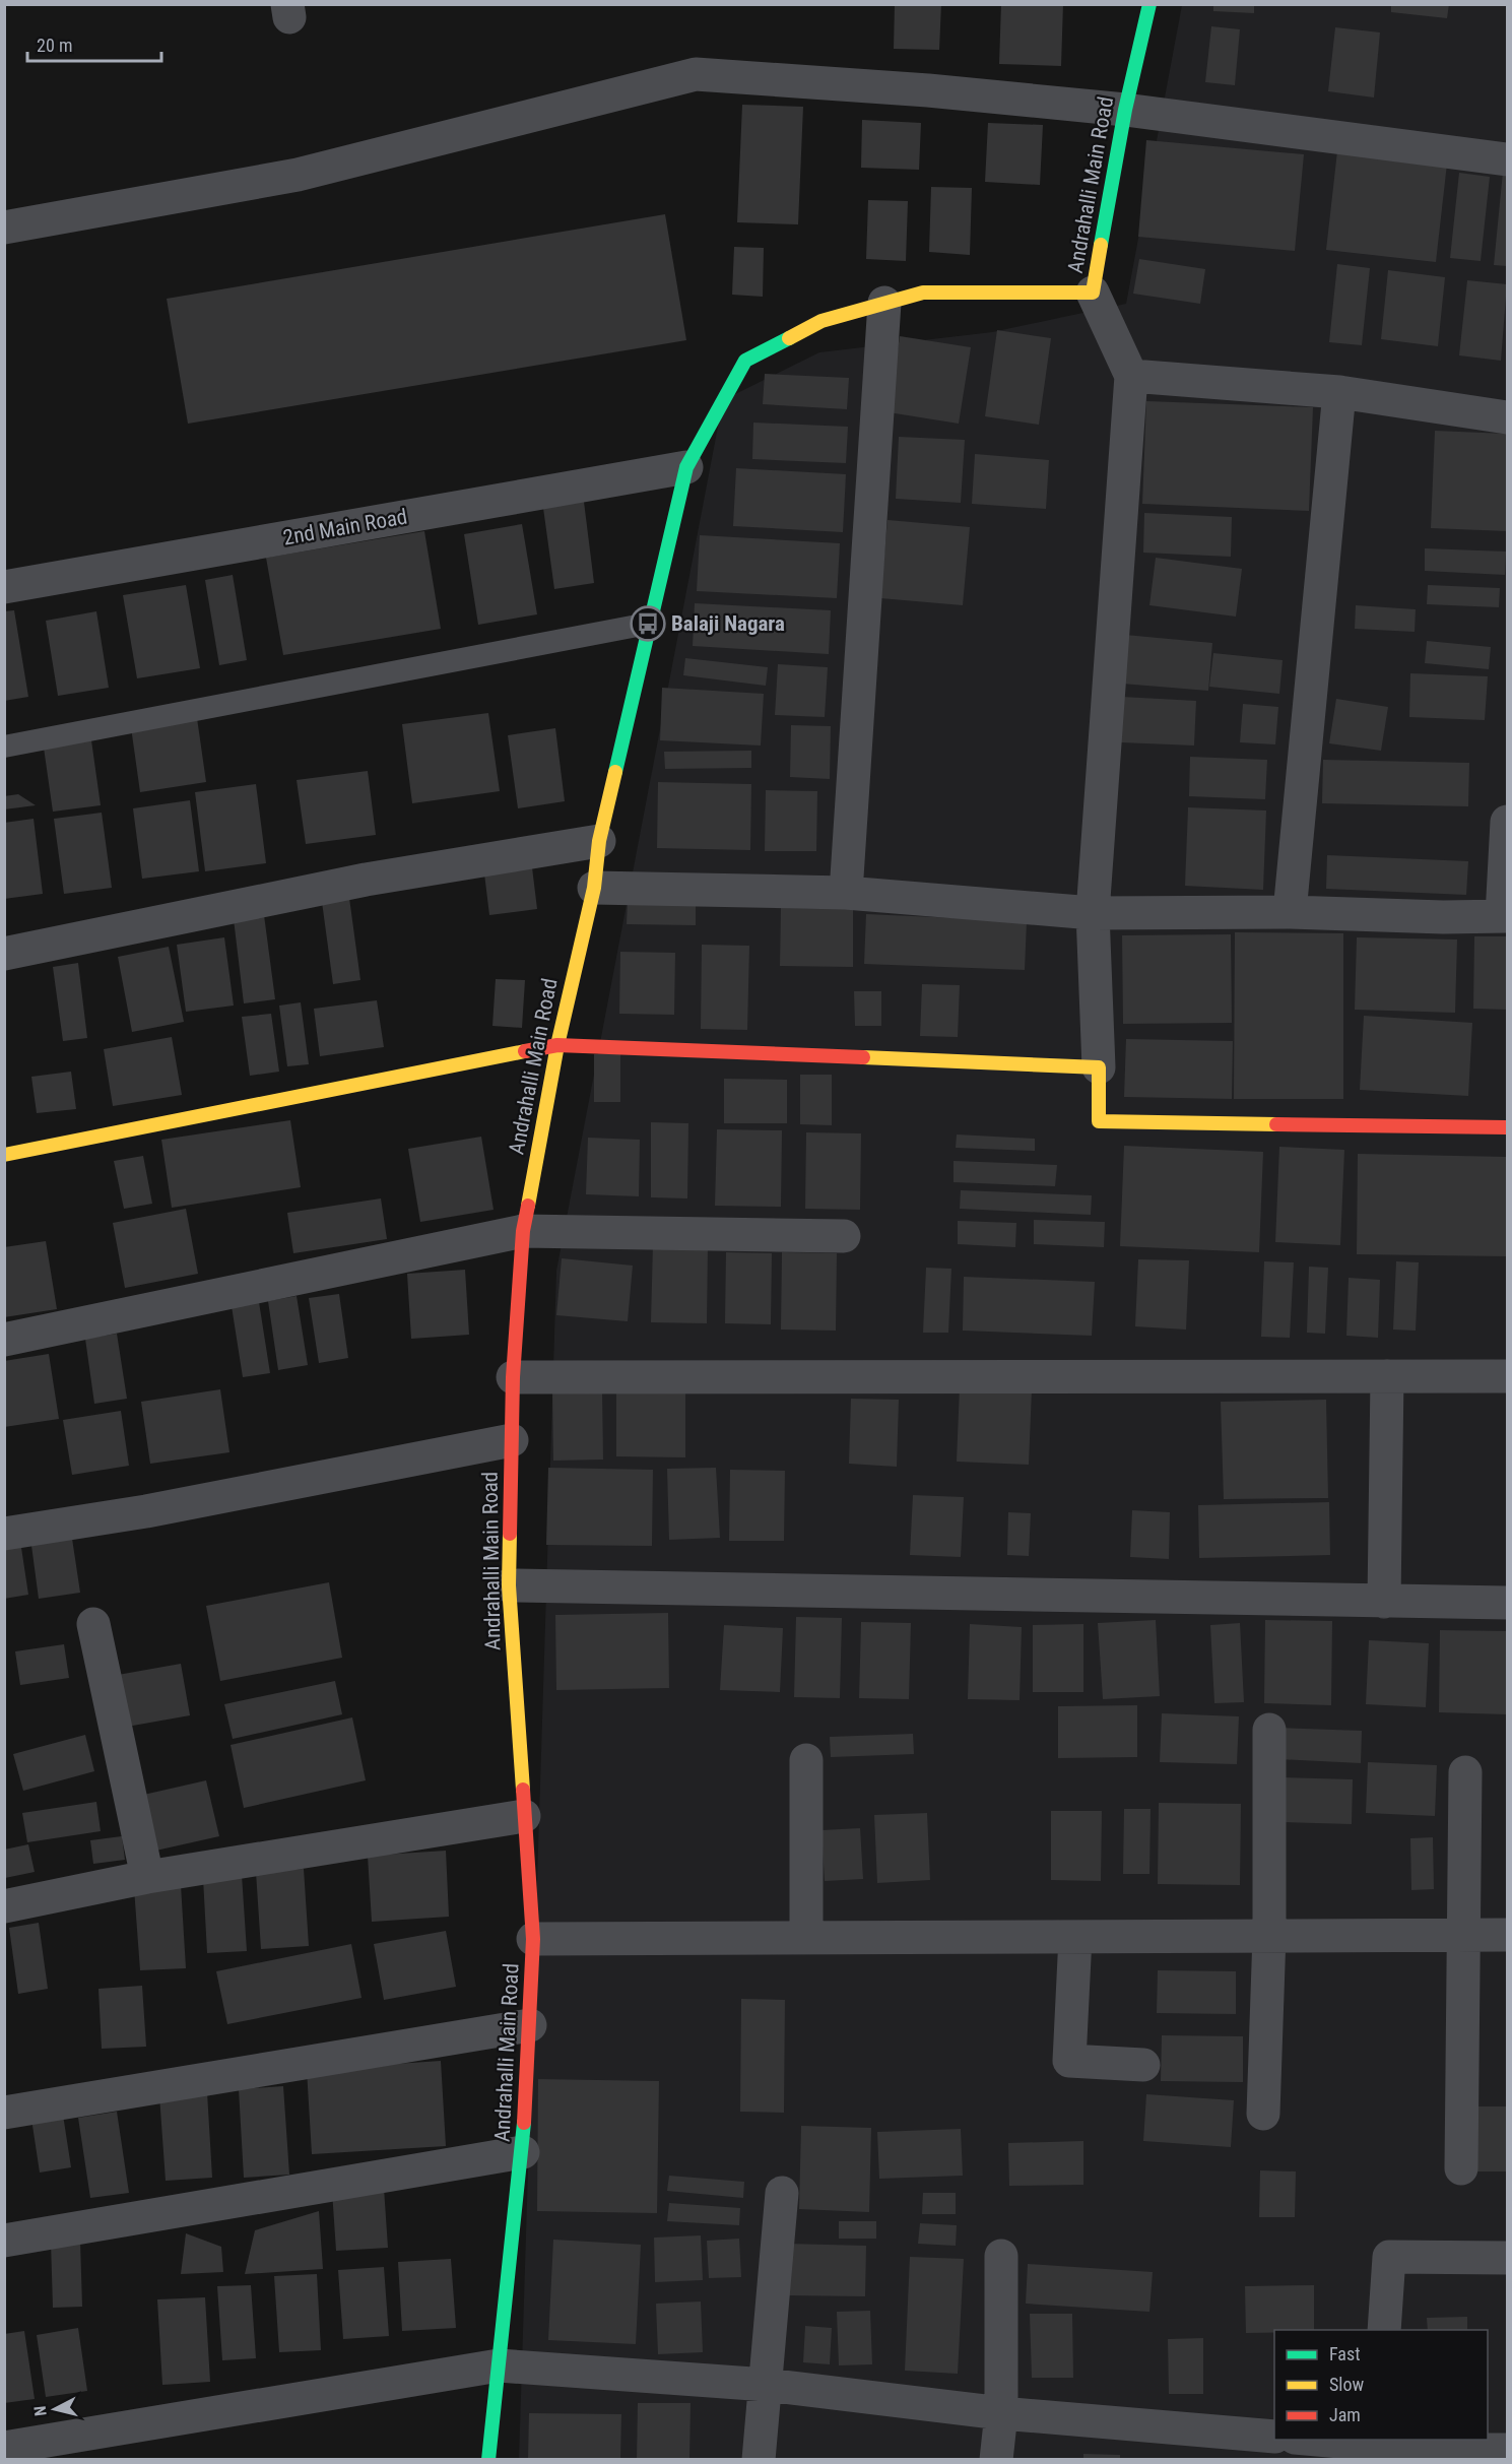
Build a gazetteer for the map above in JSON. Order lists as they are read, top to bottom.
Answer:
{
  "streets": {
    "street": ["Andrahalli Main Road", "2nd Main Road"]
  },
  "crossings": [
    ["Andrahalli Main Road", "2nd Main Road"]
  ],
  "places": {
    "bus stop": ["Balaji Nagara"]
  },
  "legend": ["Fast", "Slow", "Jam"],
  "scale_bar": "20 m",
  "north": "left"
}
